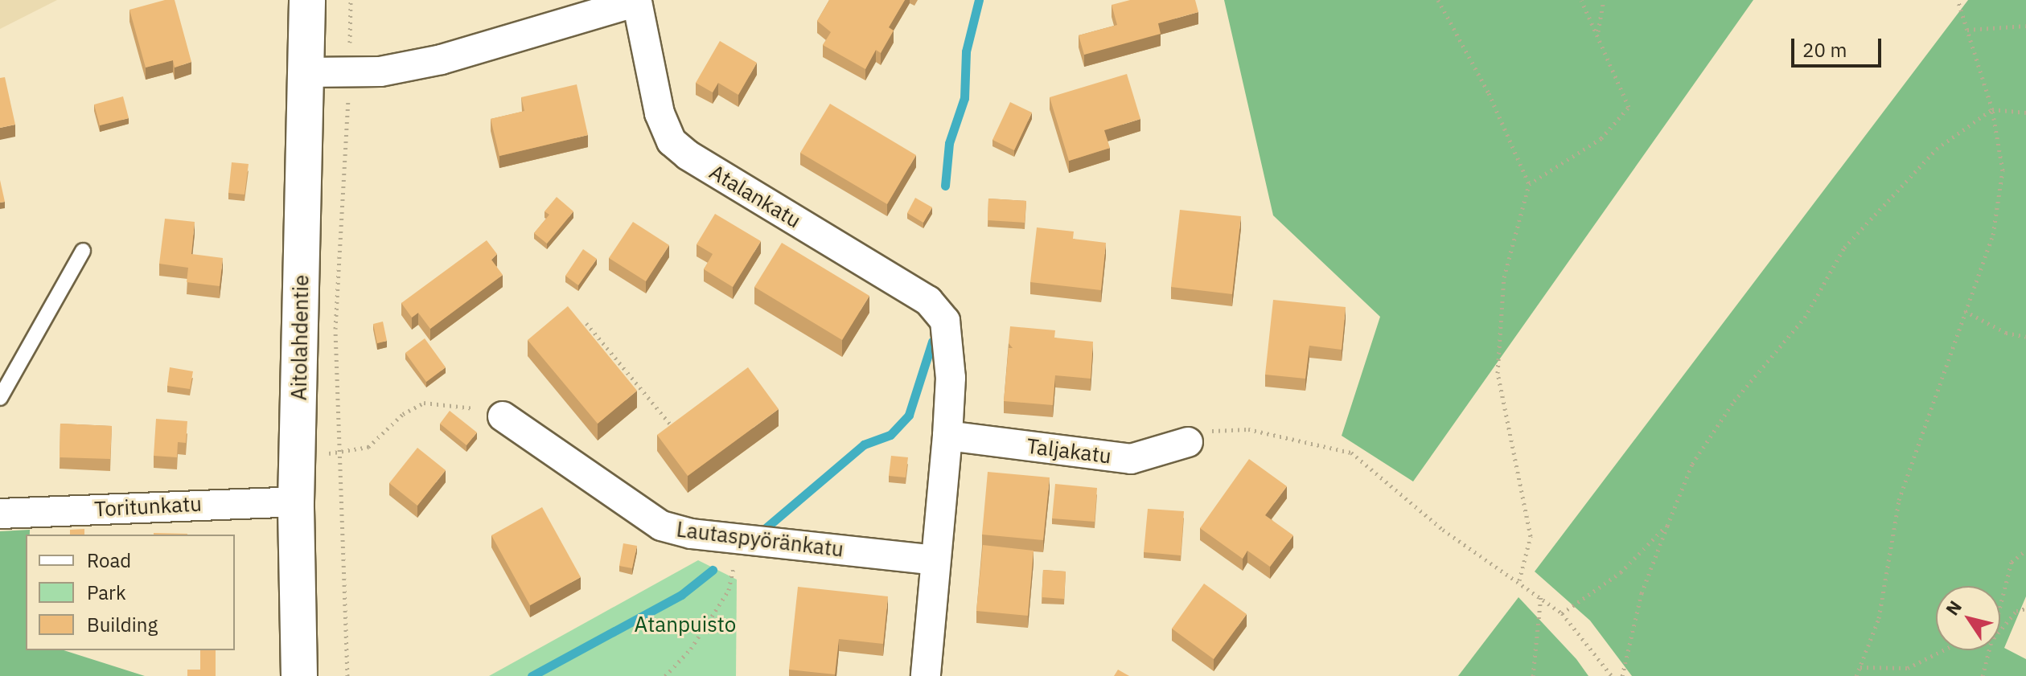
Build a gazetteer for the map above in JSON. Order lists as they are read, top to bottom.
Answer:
{
  "streets": {
    "main road": ["Aitolahdentie"],
    "street": [
      "Atalankatu",
      "Taljakatu",
      "Toritunkatu",
      "Lautaspyöränkatu"
    ]
  },
  "crossings": [
    ["Atalankatu", "Aitolahdentie"],
    ["Atalankatu", "Taljakatu"],
    ["Atalankatu", "Lautaspyöränkatu"],
    ["Aitolahdentie", "Toritunkatu"]
  ],
  "parks": ["Atanpuisto"],
  "legend": ["Road", "Park", "Building"],
  "scale_bar": "20 m",
  "north": "top left"
}
